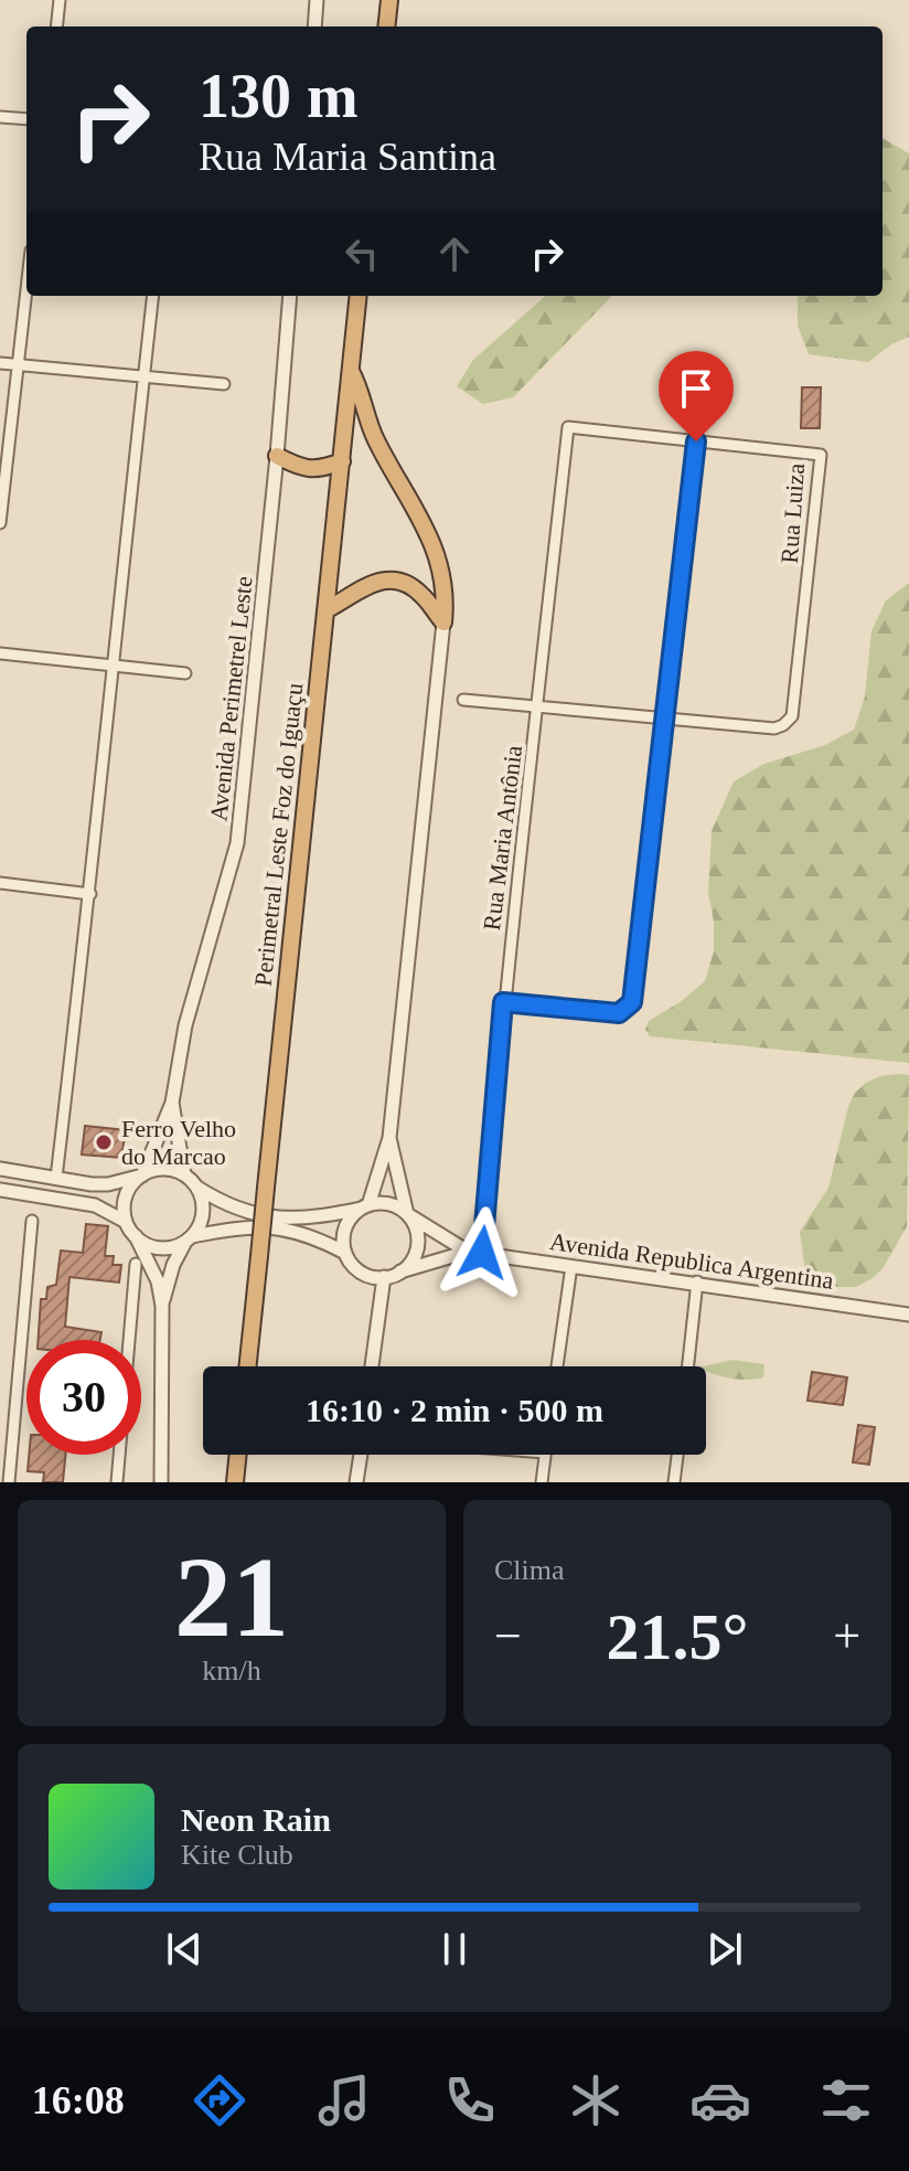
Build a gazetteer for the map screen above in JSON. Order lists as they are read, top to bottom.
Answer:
{
  "streets": {
    "highway": ["Perimetral Leste Foz do Iguaçu"],
    "street": [
      "Rua Luiza",
      "Avenida Perimetrel Leste",
      "Rua Maria Antônia",
      "Avenida Republica Argentina"
    ]
  },
  "crossings": [
    ["Rua Luiza", "Rua Maria Antônia"],
    ["Rua Maria Antônia", "Avenida Republica Argentina"]
  ],
  "places": ["Ferro Velho do Marcao"],
  "page": {
    "turn": ["130 m", "Rua Maria Santina"],
    "limit": "30",
    "trip": "16:10 · 2 min · 500 m",
    "tile": [
      ["21", "km/h"],
      "Clima"
    ],
    "heat": ["−", "21.5°", "+"],
    "song": ["Neon Rain", "Kite Club"],
    "tabs": "16:08"
  }
}
